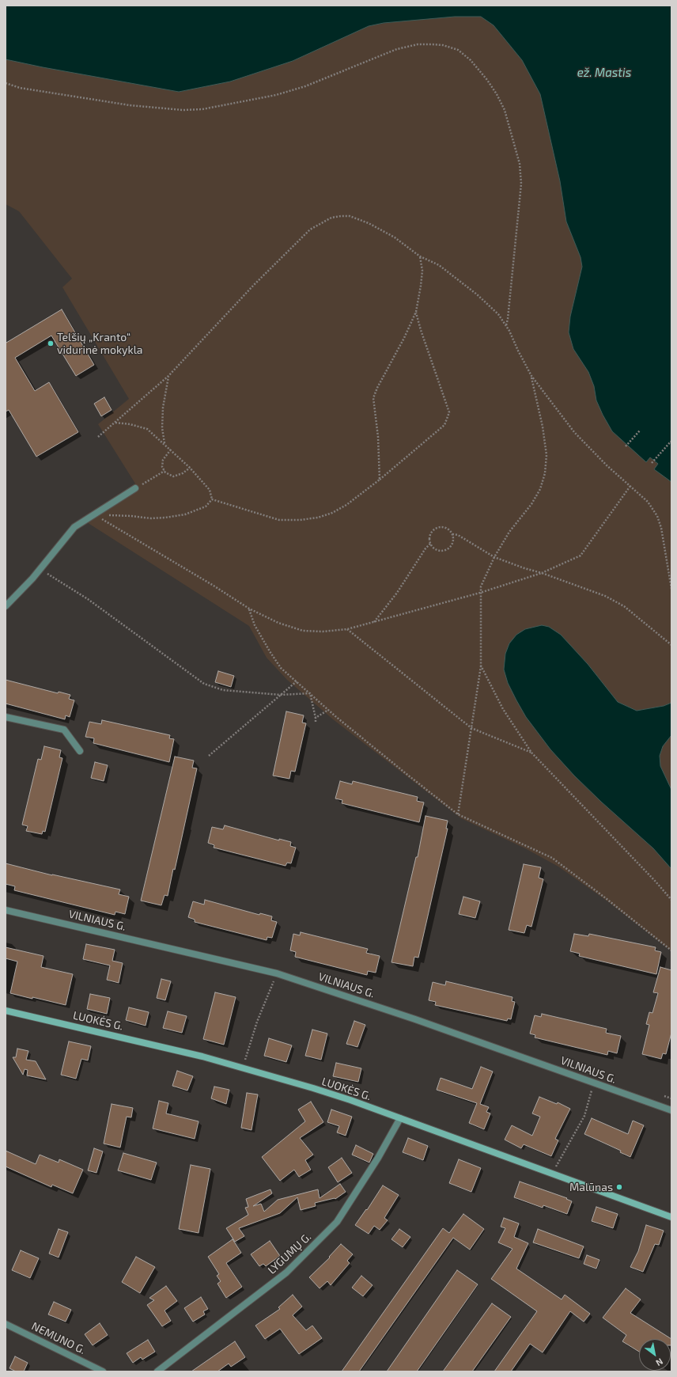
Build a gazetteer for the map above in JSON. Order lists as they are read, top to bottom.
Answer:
{
  "streets": {
    "main road": ["LUOKĖS G."],
    "street": ["VILNIAUS G.", "LYGUMŲ G.", "NEMUNO G."]
  },
  "crossings": [
    ["LUOKĖS G.", "LYGUMŲ G."]
  ],
  "water": ["ež. Mastis"],
  "places": ["Telšių „Kranto“ vidurinė mokykla", "Malūnas"],
  "north": "bottom right"
}
